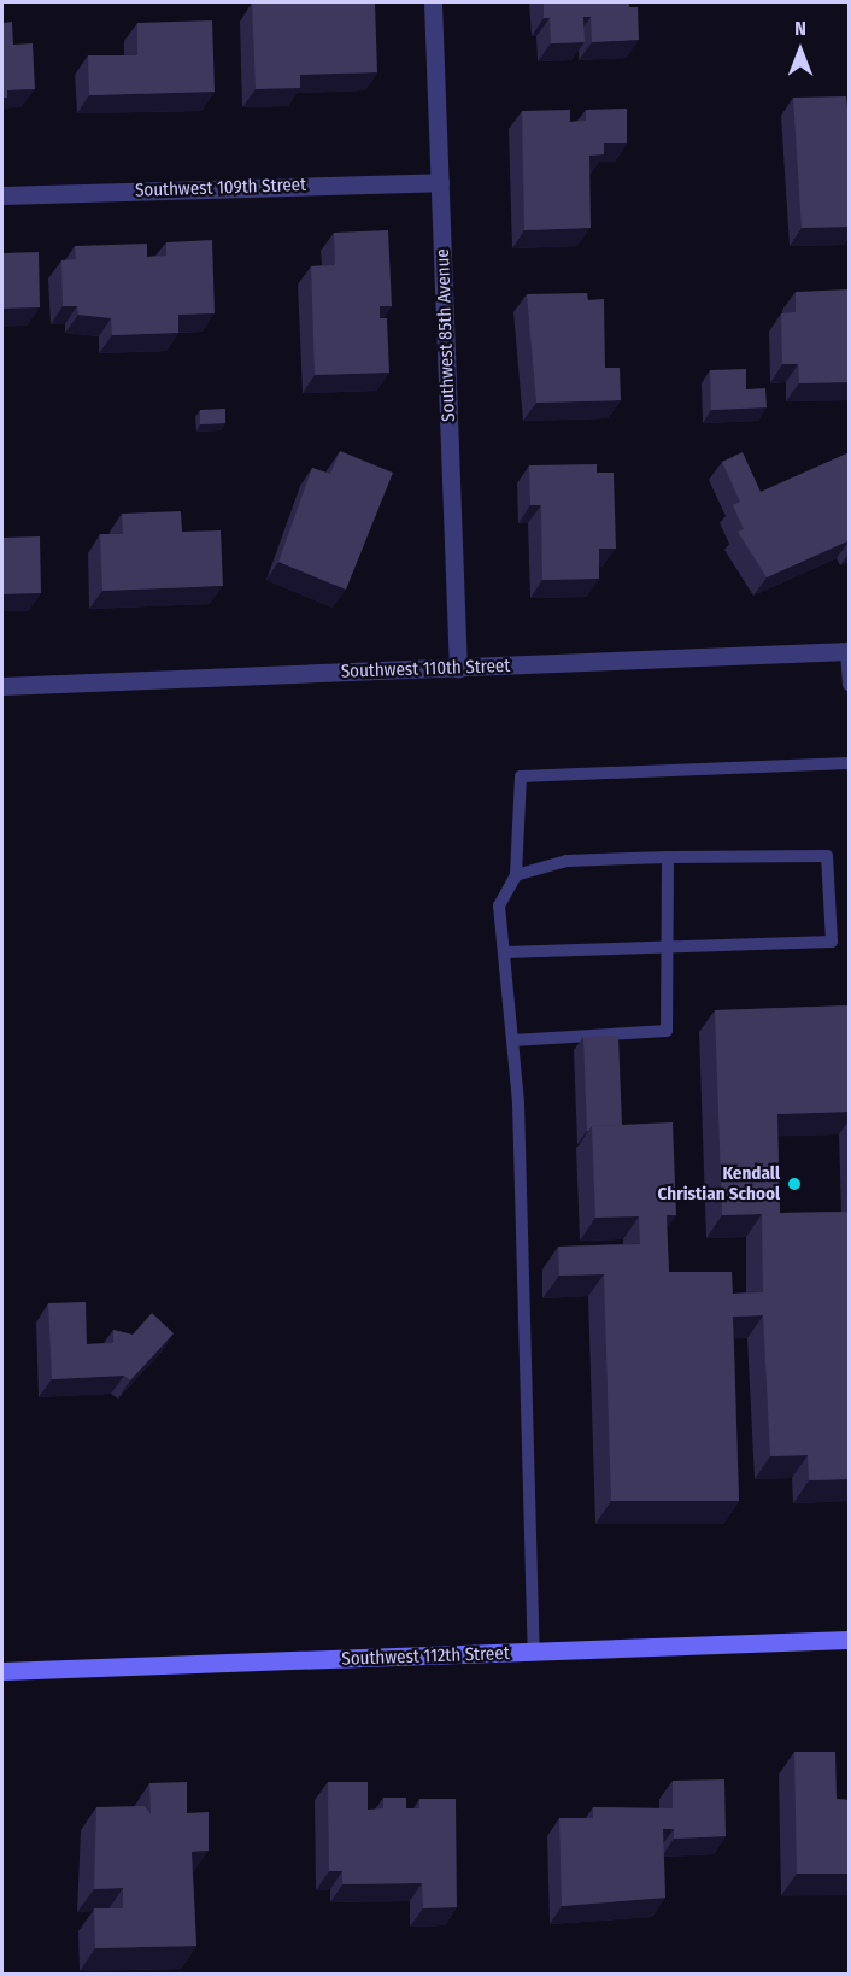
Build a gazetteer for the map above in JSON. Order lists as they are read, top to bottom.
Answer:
{
  "streets": {
    "main road": ["Southwest 112th Street"],
    "street": ["Southwest 109th Street", "Southwest 85th Avenue", "Southwest 110th Street"]
  },
  "crossings": [
    ["Southwest 109th Street", "Southwest 85th Avenue"],
    ["Southwest 85th Avenue", "Southwest 110th Street"]
  ],
  "places": ["Kendall Christian School"],
  "north": "top"
}
